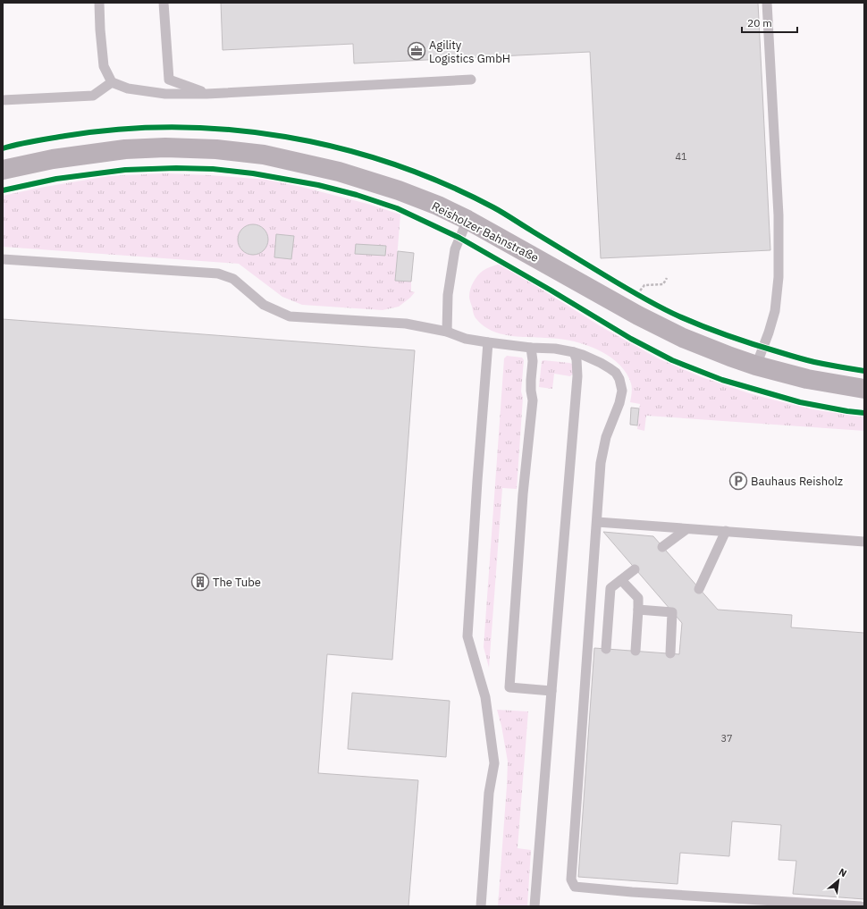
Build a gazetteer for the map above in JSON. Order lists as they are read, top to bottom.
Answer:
{
  "streets": {
    "main road": ["Reisholzer Bahnstraße"]
  },
  "places": {
    "office": ["Agility Logistics GmbH"],
    "parking": ["Bauhaus Reisholz"],
    "building": ["The Tube"]
  },
  "house_numbers": ["41", "37"],
  "scale_bar": "20 m",
  "north": "top right"
}
